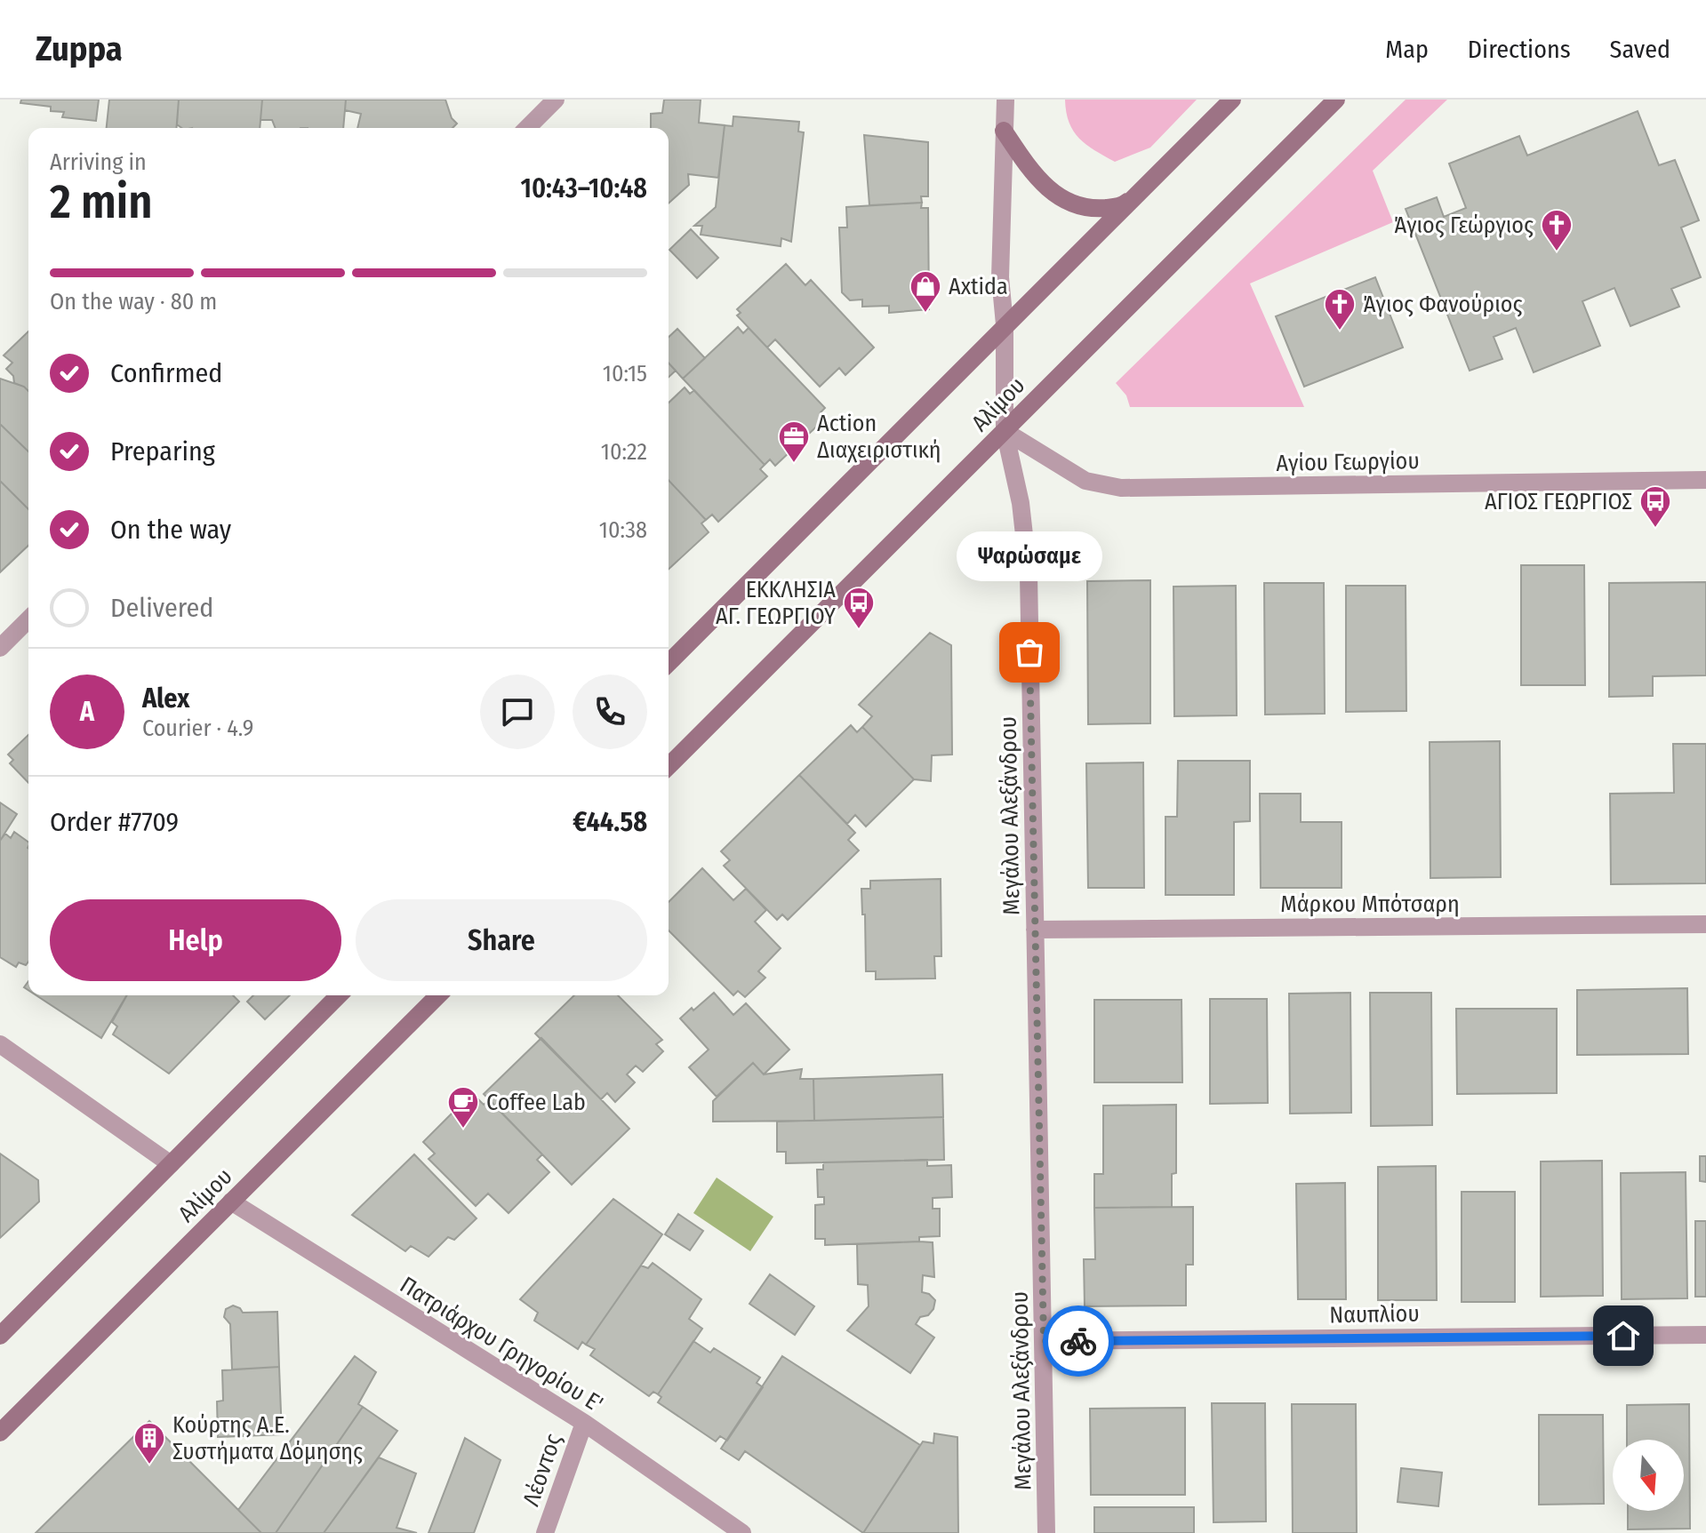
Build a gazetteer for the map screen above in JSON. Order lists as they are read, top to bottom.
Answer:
{
  "streets": {
    "main road": ["Αλίμου"],
    "street": [
      "Αγίου Γεωργίου",
      "Μεγάλου Αλεξάνδρου",
      "Μάρκου Μπότσαρη",
      "Ναυπλίου",
      "Πατριάρχου Γρηγορίου Ε'",
      "Λέοντος"
    ]
  },
  "crossings": [
    ["Αλίμου", "Αγίου Γεωργίου"],
    ["Αλίμου", "Μεγάλου Αλεξάνδρου"],
    ["Αλίμου", "Πατριάρχου Γρηγορίου Ε'"],
    ["Αγίου Γεωργίου", "Μεγάλου Αλεξάνδρου"],
    ["Μεγάλου Αλεξάνδρου", "Μάρκου Μπότσαρη"],
    ["Μεγάλου Αλεξάνδρου", "Ναυπλίου"],
    ["Πατριάρχου Γρηγορίου Ε'", "Λέοντος"]
  ],
  "places": {
    "church": ["Άγιος Γεώργιος", "Άγιος Φανούριος"],
    "shop": ["Axtida"],
    "office": ["Action Διαχειριστική"],
    "bus stop": ["ΑΓΙΟΣ ΓΕΩΡΓΙΟΣ", "ΕΚΚΛΗΣΙΑ ΑΓ. ΓΕΩΡΓΙΟΥ"],
    "other": ["Ψαρώσαμε"],
    "cafe": ["Coffee Lab"],
    "building": ["Κούρτης Α.Ε. Συστήματα Δόμησης"]
  },
  "north": "bottom",
  "page": {
    "header": "Zuppa",
    "nav": ["Map", "Directions", "Saved"],
    "heading": ["2 min", "Arriving in", "10:43–10:48"],
    "panel": [
      "Alex",
      "Courier · 4.9",
      "Order #7709",
      "€44.58"
    ],
    "bar": "On the way · 80 m",
    "list": [
      ["Confirmed", "10:15"],
      ["Preparing", "10:22"],
      ["On the way", "10:38"],
      "Delivered"
    ],
    "bubble": "Ψαρώσαμε",
    "round": "A",
    "buttons": ["Help", "Share"]
  }
}
